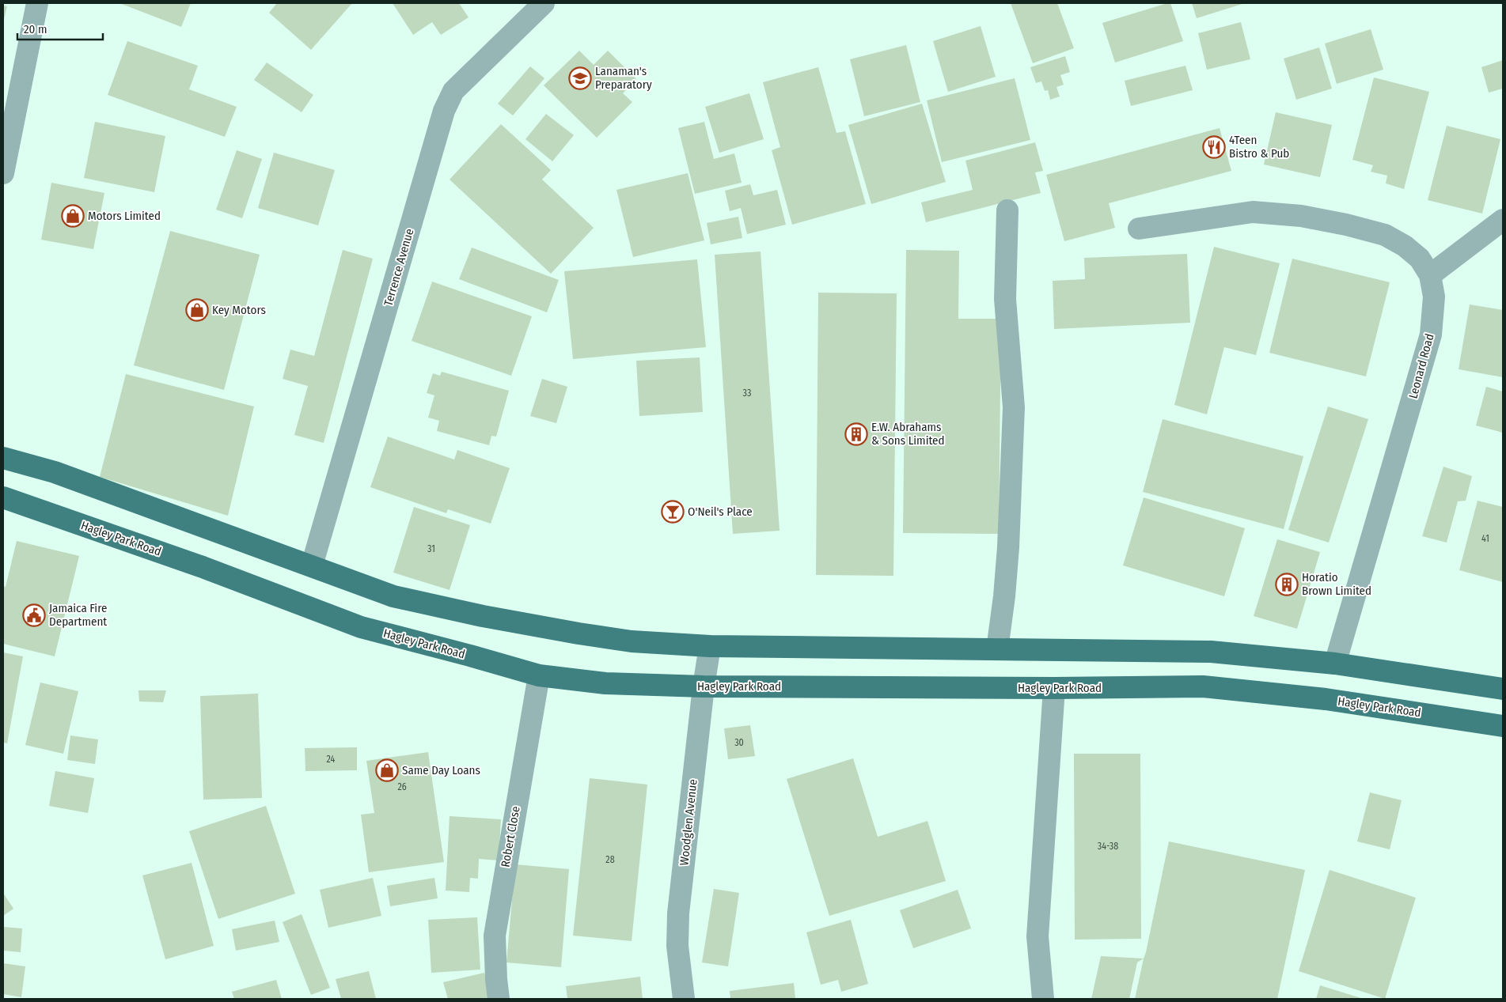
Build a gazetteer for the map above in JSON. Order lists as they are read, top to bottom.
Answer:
{
  "streets": {
    "main road": ["Hagley Park Road"],
    "street": [
      "Terrence Avenue",
      "Leonard Road",
      "Woodglen Avenue",
      "Robert Close"
    ]
  },
  "crossings": [
    ["Hagley Park Road", "Woodglen Avenue"],
    ["Hagley Park Road", "Robert Close"]
  ],
  "places": {
    "school or university": ["Lanaman's Preparatory"],
    "restaurant": ["4Teen Bistro & Pub"],
    "shop": ["Motors Limited", "Key Motors", "Same Day Loans"],
    "building": ["E.W. Abrahams & Sons Limited", "Horatio Brown Limited"],
    "bar": ["O'Neil's Place"],
    "public building": ["Jamaica Fire Department"]
  },
  "house_numbers": [
    "33",
    "41",
    "31",
    "30",
    "24",
    "26",
    "34-38",
    "28"
  ],
  "scale_bar": "20 m"
}
